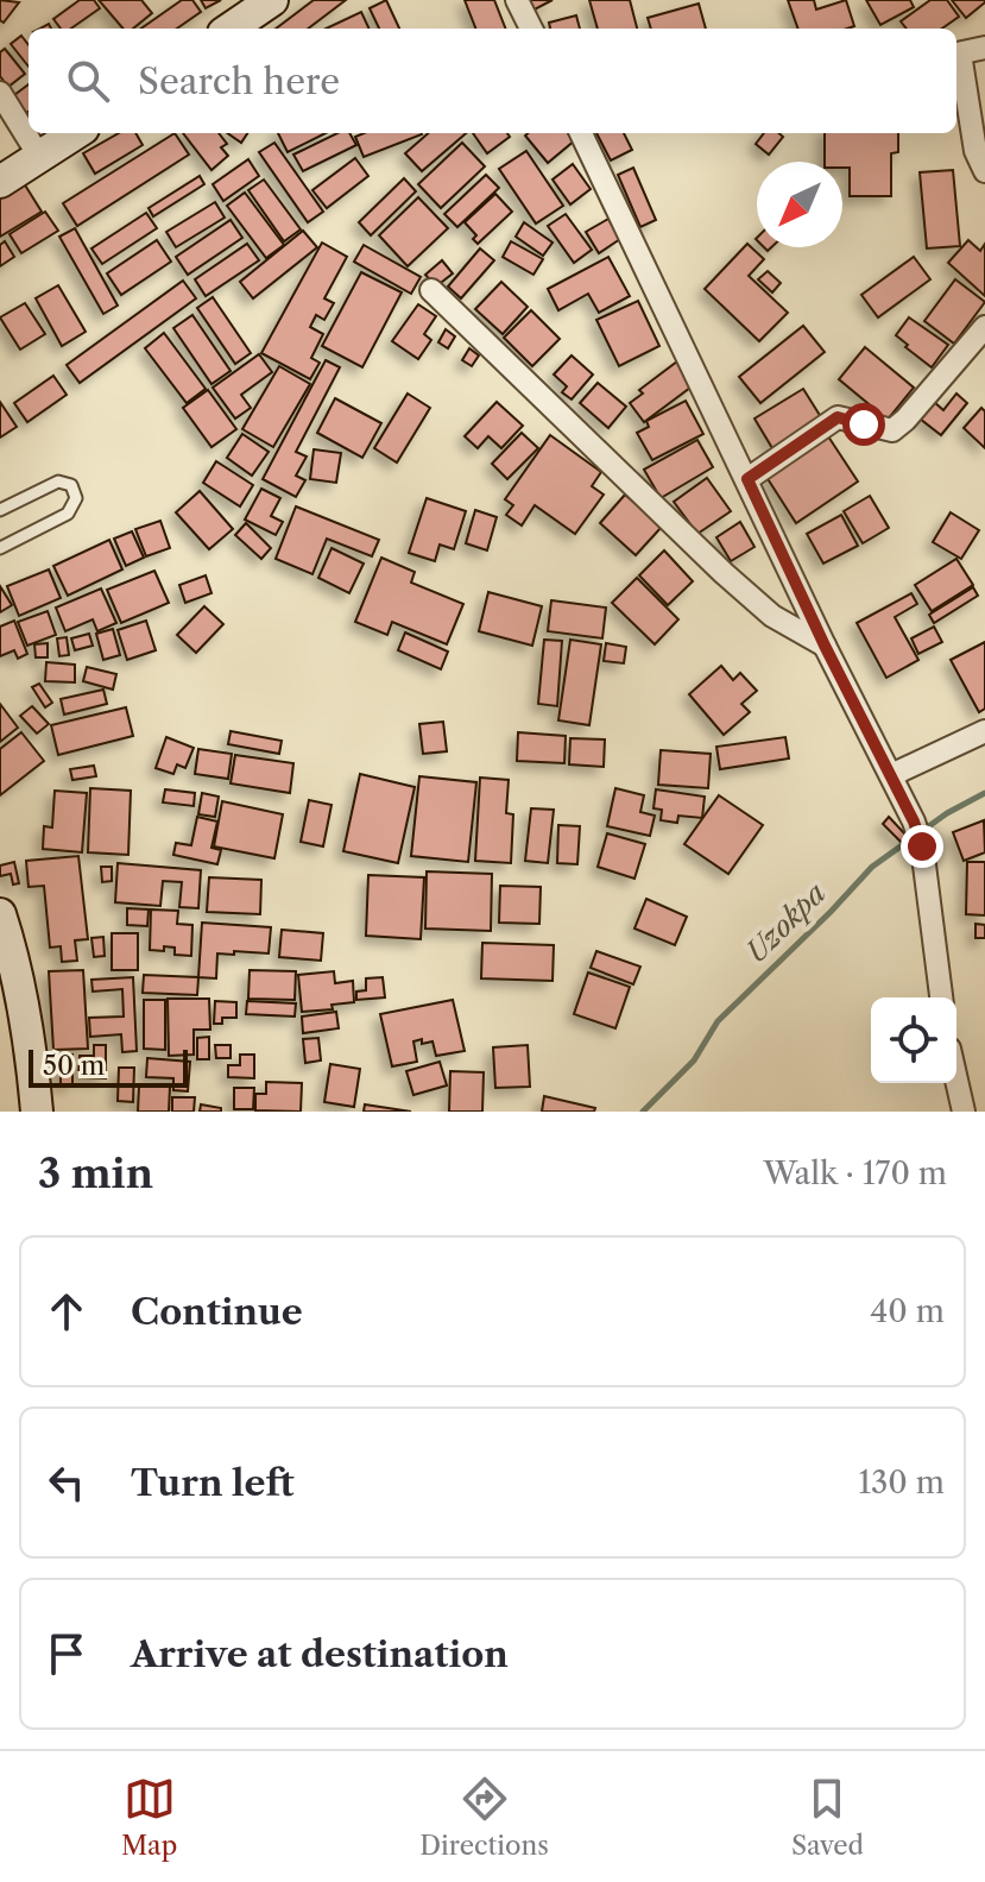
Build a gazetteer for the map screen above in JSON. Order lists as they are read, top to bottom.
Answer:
{
  "water": ["Uzokpa"],
  "scale_bar": "50 m",
  "north": "bottom left",
  "page": {
    "search": "Search here",
    "scale": "50 m",
    "heading": ["3 min", "Walk · 170 m"],
    "list": [
      ["Continue", "40 m"],
      ["Turn left", "130 m"],
      "Arrive at destination"
    ],
    "nav": ["Map", "Directions", "Saved"]
  }
}
